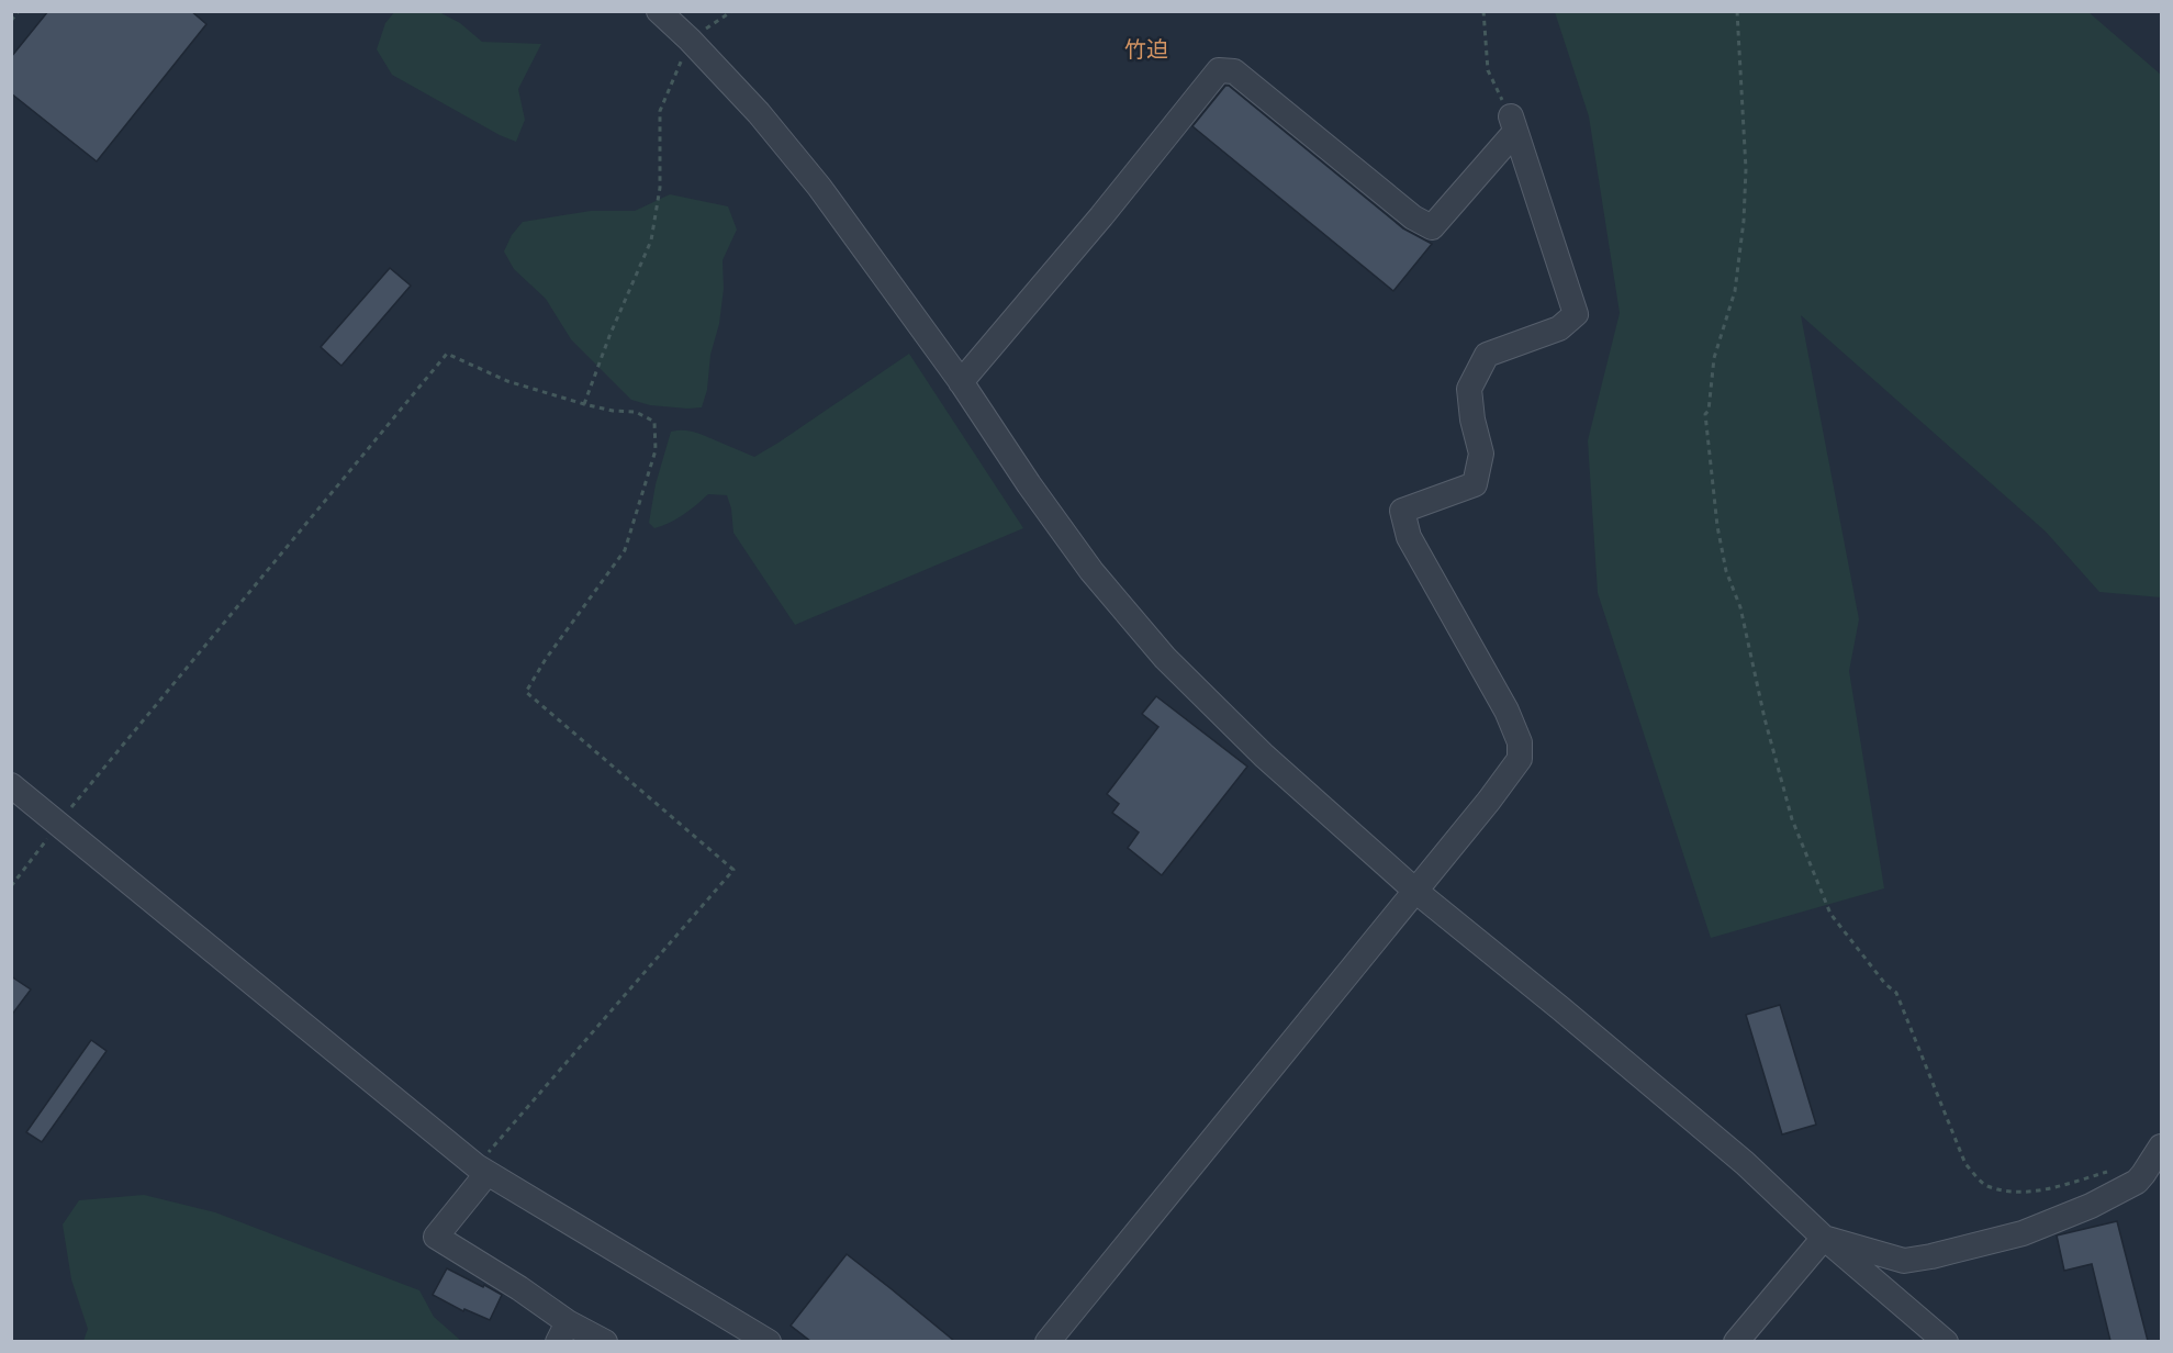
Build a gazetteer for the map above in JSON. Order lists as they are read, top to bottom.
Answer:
{
  "districts": ["竹迫"]
}
